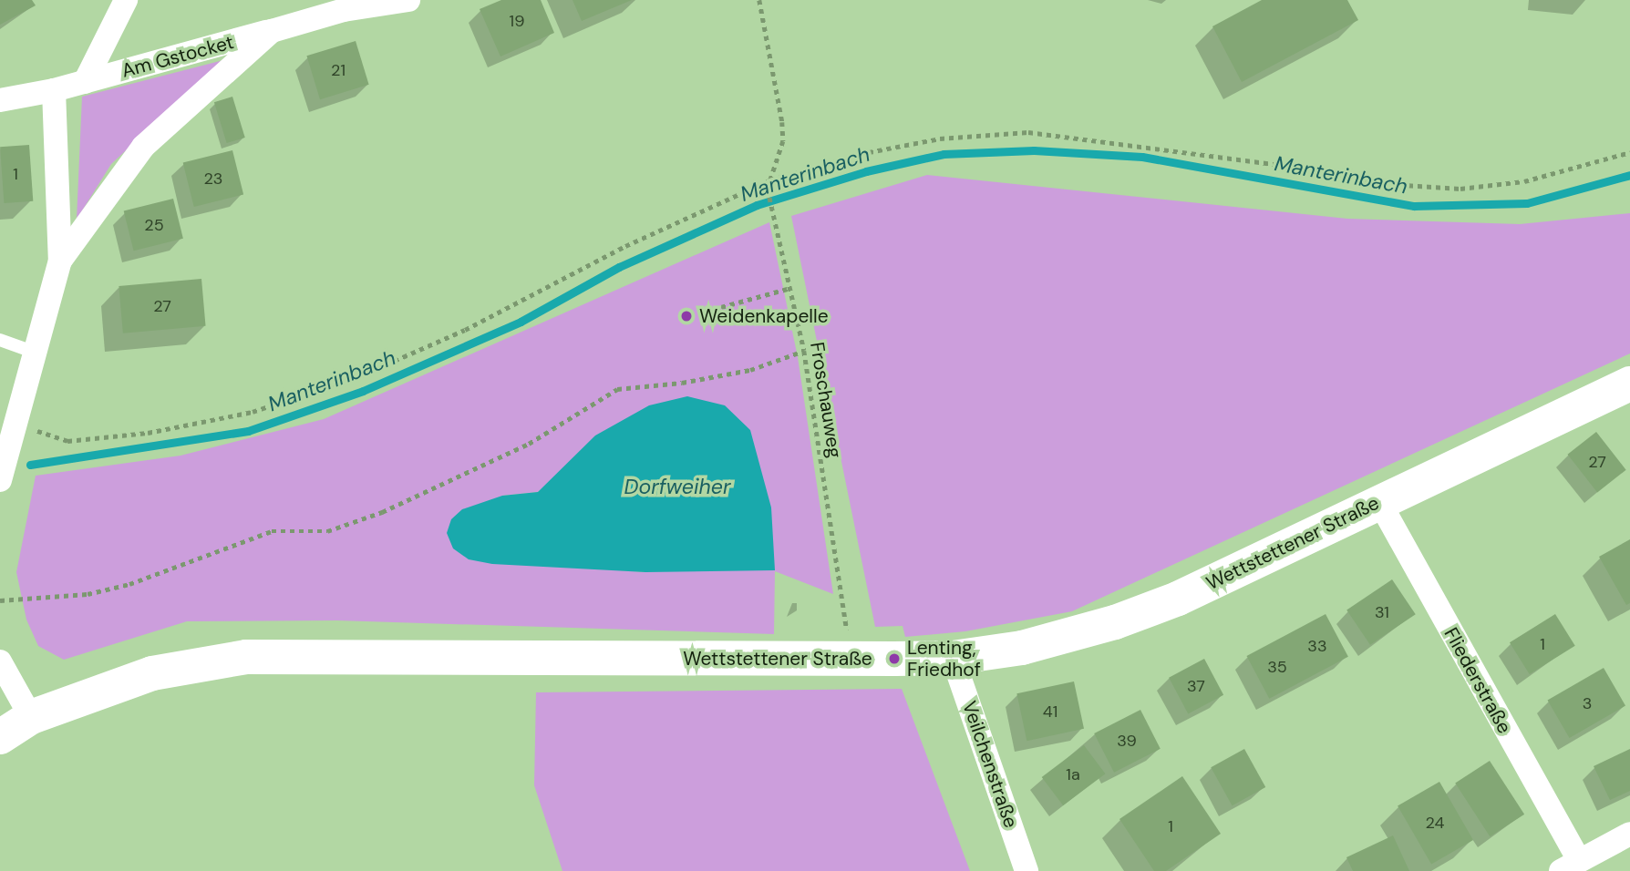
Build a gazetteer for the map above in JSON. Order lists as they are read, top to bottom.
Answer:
{
  "streets": {
    "street": [
      "Am Gstocket",
      "Wettstettener Straße",
      "Fliederstraße",
      "Veilchenstraße"
    ],
    "path": ["Froschauweg"]
  },
  "crossings": [
    ["Froschauweg", "Wettstettener Straße"],
    ["Wettstettener Straße", "Fliederstraße"],
    ["Wettstettener Straße", "Veilchenstraße"]
  ],
  "water": ["Manterinbach", "Dorfweiher"],
  "places": ["Weidenkapelle", "Lenting, Friedhof"],
  "house_numbers": [
    "19",
    "21",
    "1",
    "23",
    "25",
    "27",
    "27",
    "31",
    "1",
    "33",
    "35",
    "37",
    "3",
    "41",
    "39",
    "1a",
    "24",
    "1"
  ]
}
